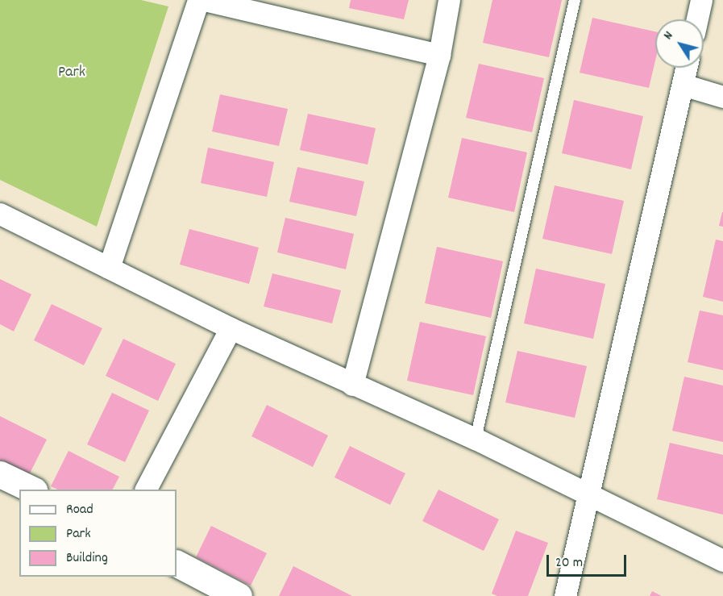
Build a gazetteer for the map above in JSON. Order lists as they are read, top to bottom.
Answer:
{
  "parks": ["Park"],
  "legend": ["Road", "Park", "Building"],
  "scale_bar": "20 m",
  "north": "top left"
}
